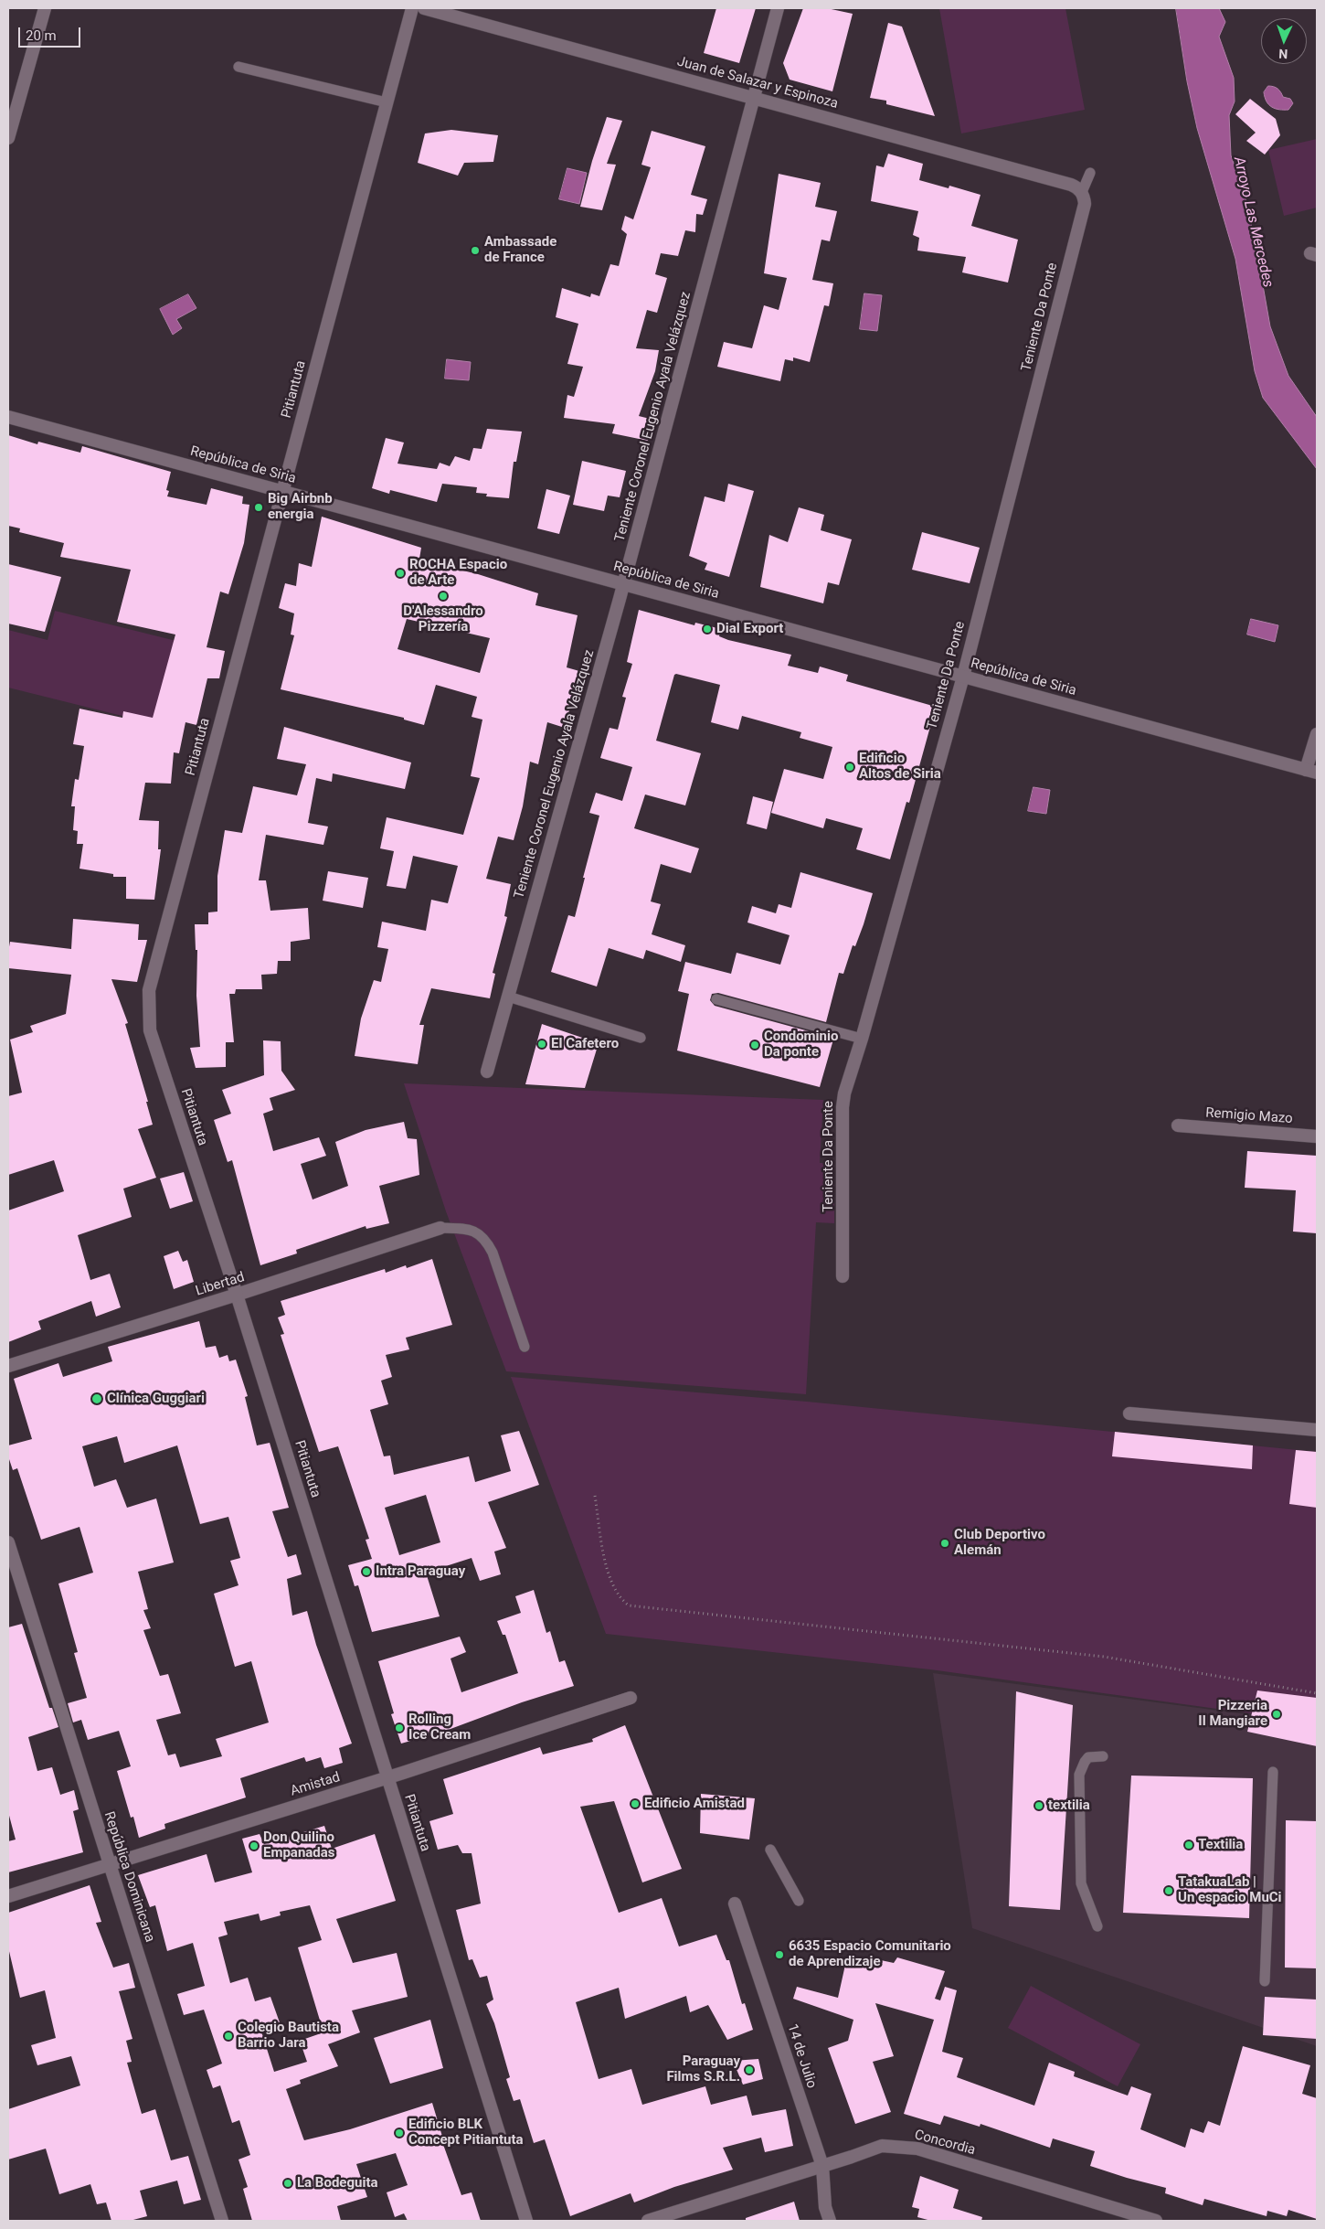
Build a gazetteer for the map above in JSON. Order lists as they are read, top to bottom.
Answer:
{
  "streets": {
    "street": [
      "Juan de Salazar y Espinoza",
      "Teniente Da Ponte",
      "Pitiantuta",
      "Teniente Coronel Eugenio Ayala Velázquez",
      "República de Siria",
      "Remigio Mazo",
      "Libertad",
      "Amistad",
      "República Dominicana",
      "14 de Julio",
      "Concordia"
    ]
  },
  "crossings": [
    ["Juan de Salazar y Espinoza", "Teniente Da Ponte"],
    ["Juan de Salazar y Espinoza", "Teniente Coronel Eugenio Ayala Velázquez"],
    ["Teniente Da Ponte", "República de Siria"],
    ["Pitiantuta", "República de Siria"],
    ["Pitiantuta", "Libertad"],
    ["Pitiantuta", "Amistad"],
    ["Teniente Coronel Eugenio Ayala Velázquez", "República de Siria"],
    ["Amistad", "República Dominicana"],
    ["14 de Julio", "Concordia"]
  ],
  "water": ["Arroyo Las Mercedes"],
  "places": [
    "Ambassade de France",
    "Big Airbnb energia",
    "ROCHA Espacio de Arte",
    "D'Alessandro Pizzería",
    "Dial Export",
    "Edificio Altos de Siria",
    "El Cafetero",
    "Condominio Da ponte",
    "Clínica Guggiari",
    "Club Deportivo Alemán",
    "Intra Paraguay",
    "Pizzeria Il Mangiare",
    "Rolling Ice Cream",
    "Edificio Amistad",
    "textilia",
    "Textilia",
    "Don Quilino Empanadas",
    "TatakuaLab | Un espacio MuCi",
    "6635 Espacio Comunitario de Aprendizaje",
    "Colegio Bautista Barrio Jara",
    "Paraguay Films S.R.L.",
    "Edificio BLK Concept Pitiantuta",
    "La Bodeguita"
  ],
  "scale_bar": "20 m",
  "north": "bottom"
}
